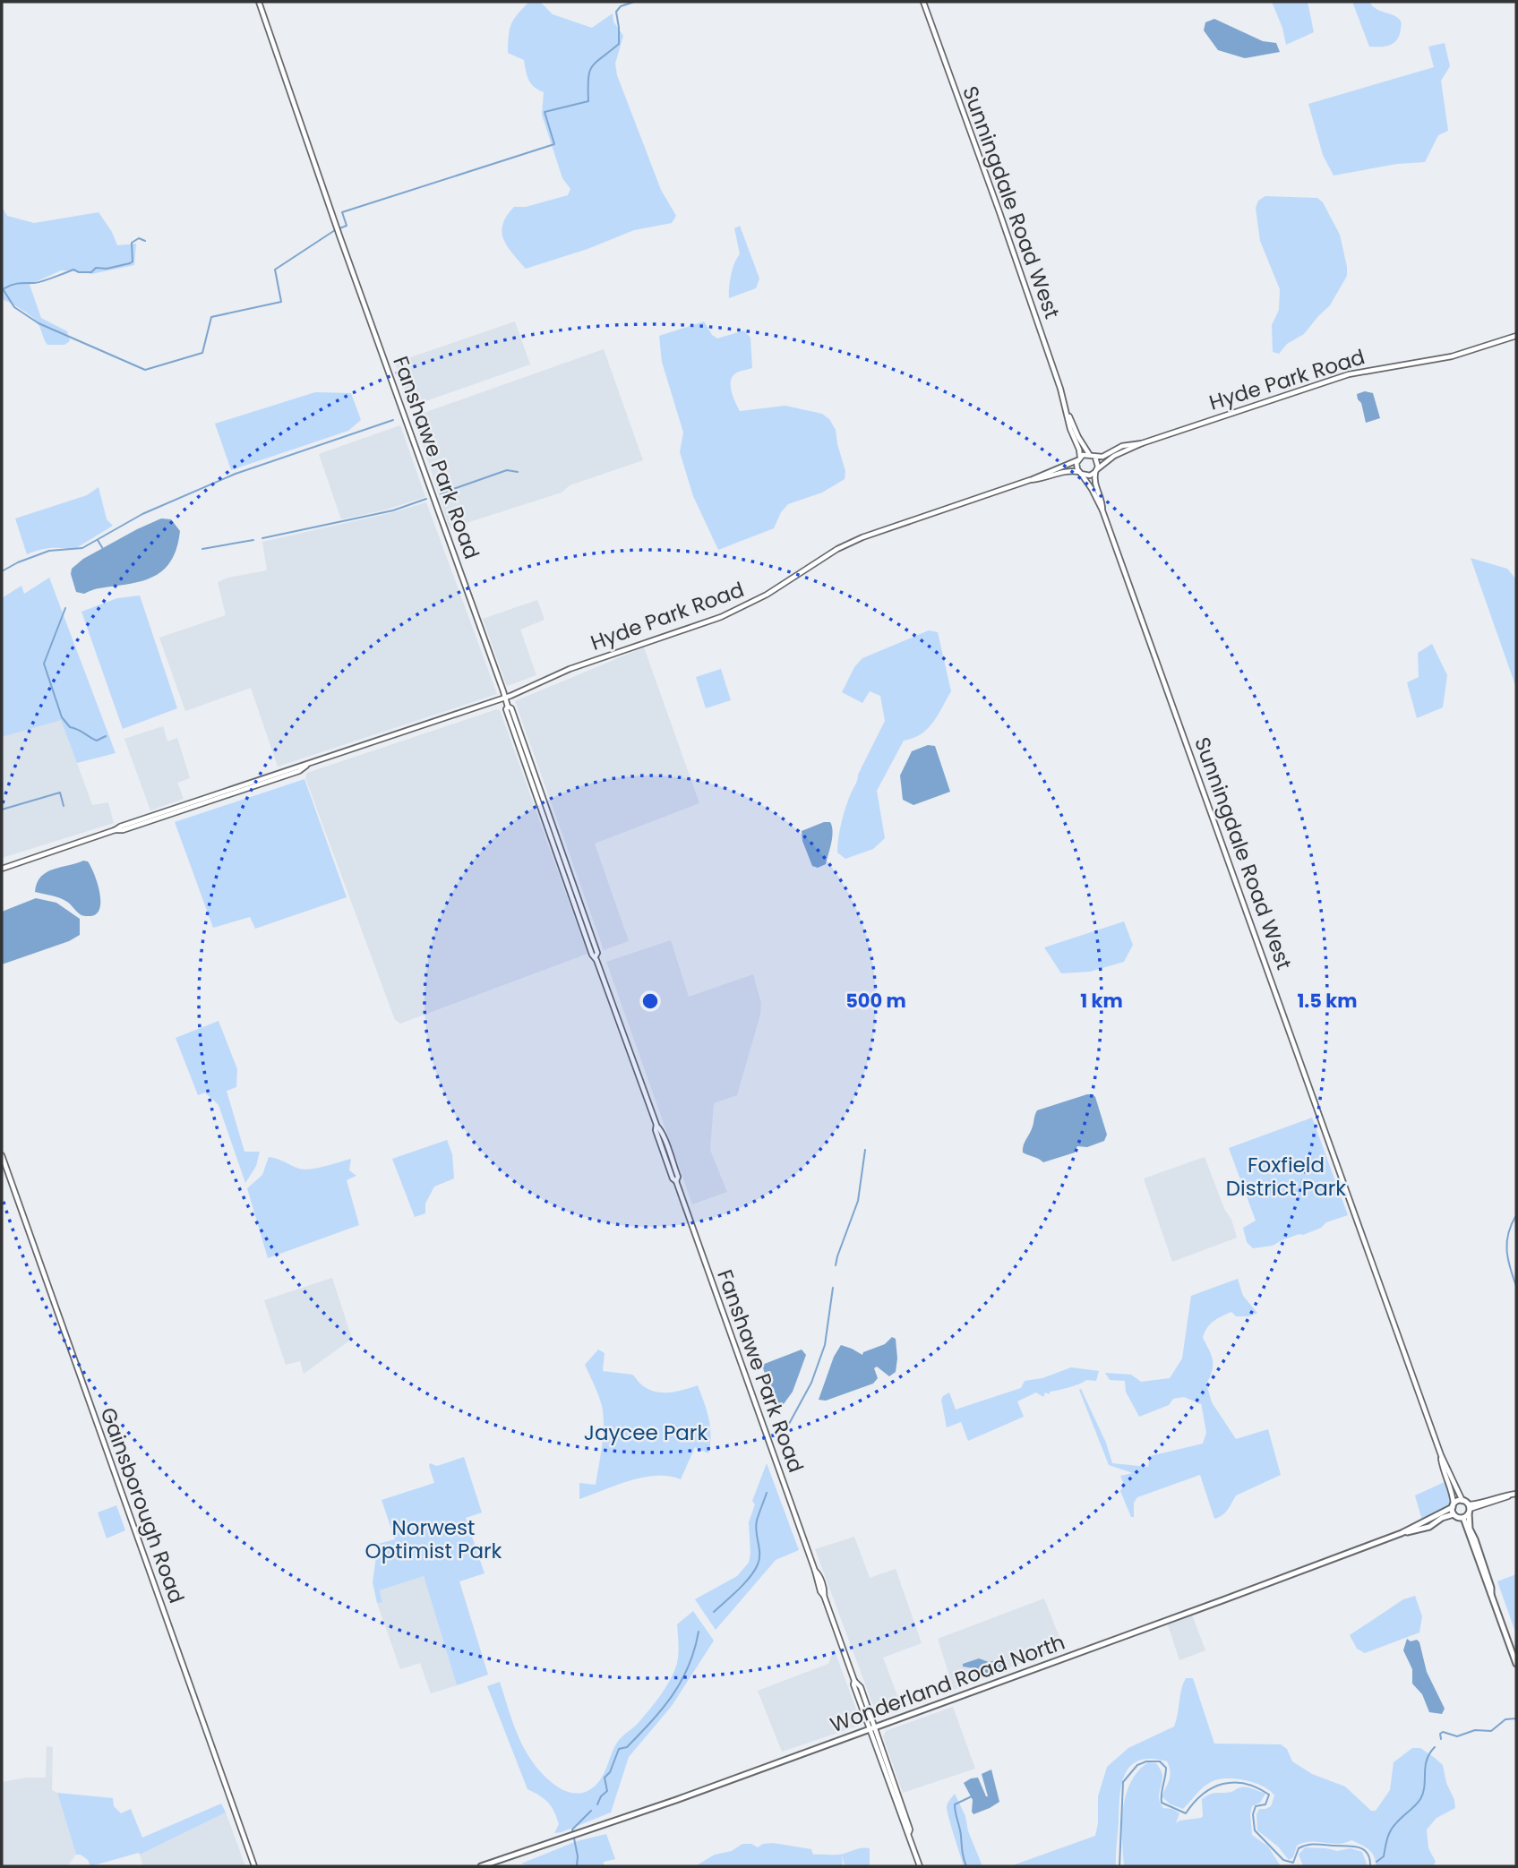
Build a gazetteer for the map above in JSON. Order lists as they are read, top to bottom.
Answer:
{
  "streets": {
    "main road": [
      "Sunningdale Road West",
      "Hyde Park Road",
      "Fanshawe Park Road",
      "Gainsborough Road",
      "Wonderland Road North"
    ]
  },
  "crossings": [
    ["Sunningdale Road West", "Hyde Park Road"],
    ["Sunningdale Road West", "Wonderland Road North"],
    ["Hyde Park Road", "Fanshawe Park Road"],
    ["Fanshawe Park Road", "Wonderland Road North"]
  ],
  "parks": ["Foxfield District Park", "Jaycee Park", "Norwest Optimist Park"],
  "rings": ["500 m", "1 km", "1.5 km"]
}
